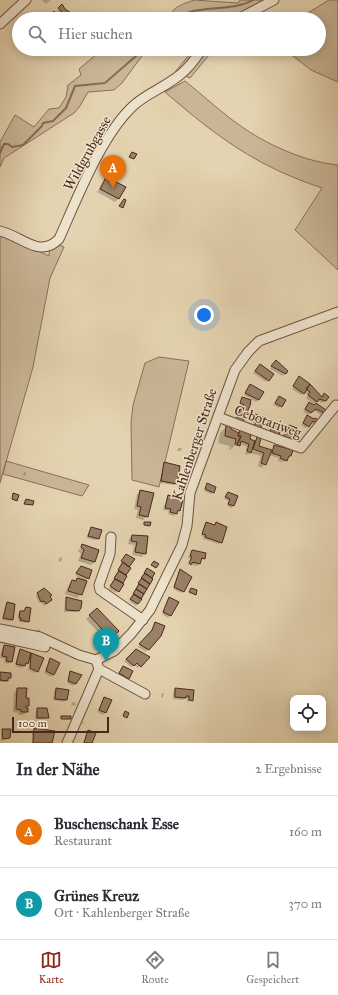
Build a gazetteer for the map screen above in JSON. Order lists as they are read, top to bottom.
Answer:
{
  "streets": {
    "street": ["Wildgrubgasse", "Cebotariweg", "Kahlenberger Straße"]
  },
  "crossings": [
    ["Cebotariweg", "Kahlenberger Straße"]
  ],
  "scale_bar": "100 m",
  "page": {
    "search": "Hier suchen",
    "pins": ["A", "B"],
    "scale": "100 m",
    "heading": ["In der Nähe", "2 Ergebnisse"],
    "list": [
      {
        "mark": "A",
        "name": "Buschenschank Esse",
        "note": "Restaurant",
        "value": "160 m"
      },
      {
        "mark": "B",
        "name": "Grünes Kreuz",
        "note": "Ort · Kahlenberger Straße",
        "value": "370 m"
      }
    ],
    "nav": ["Karte", "Route", "Gespeichert"]
  }
}
